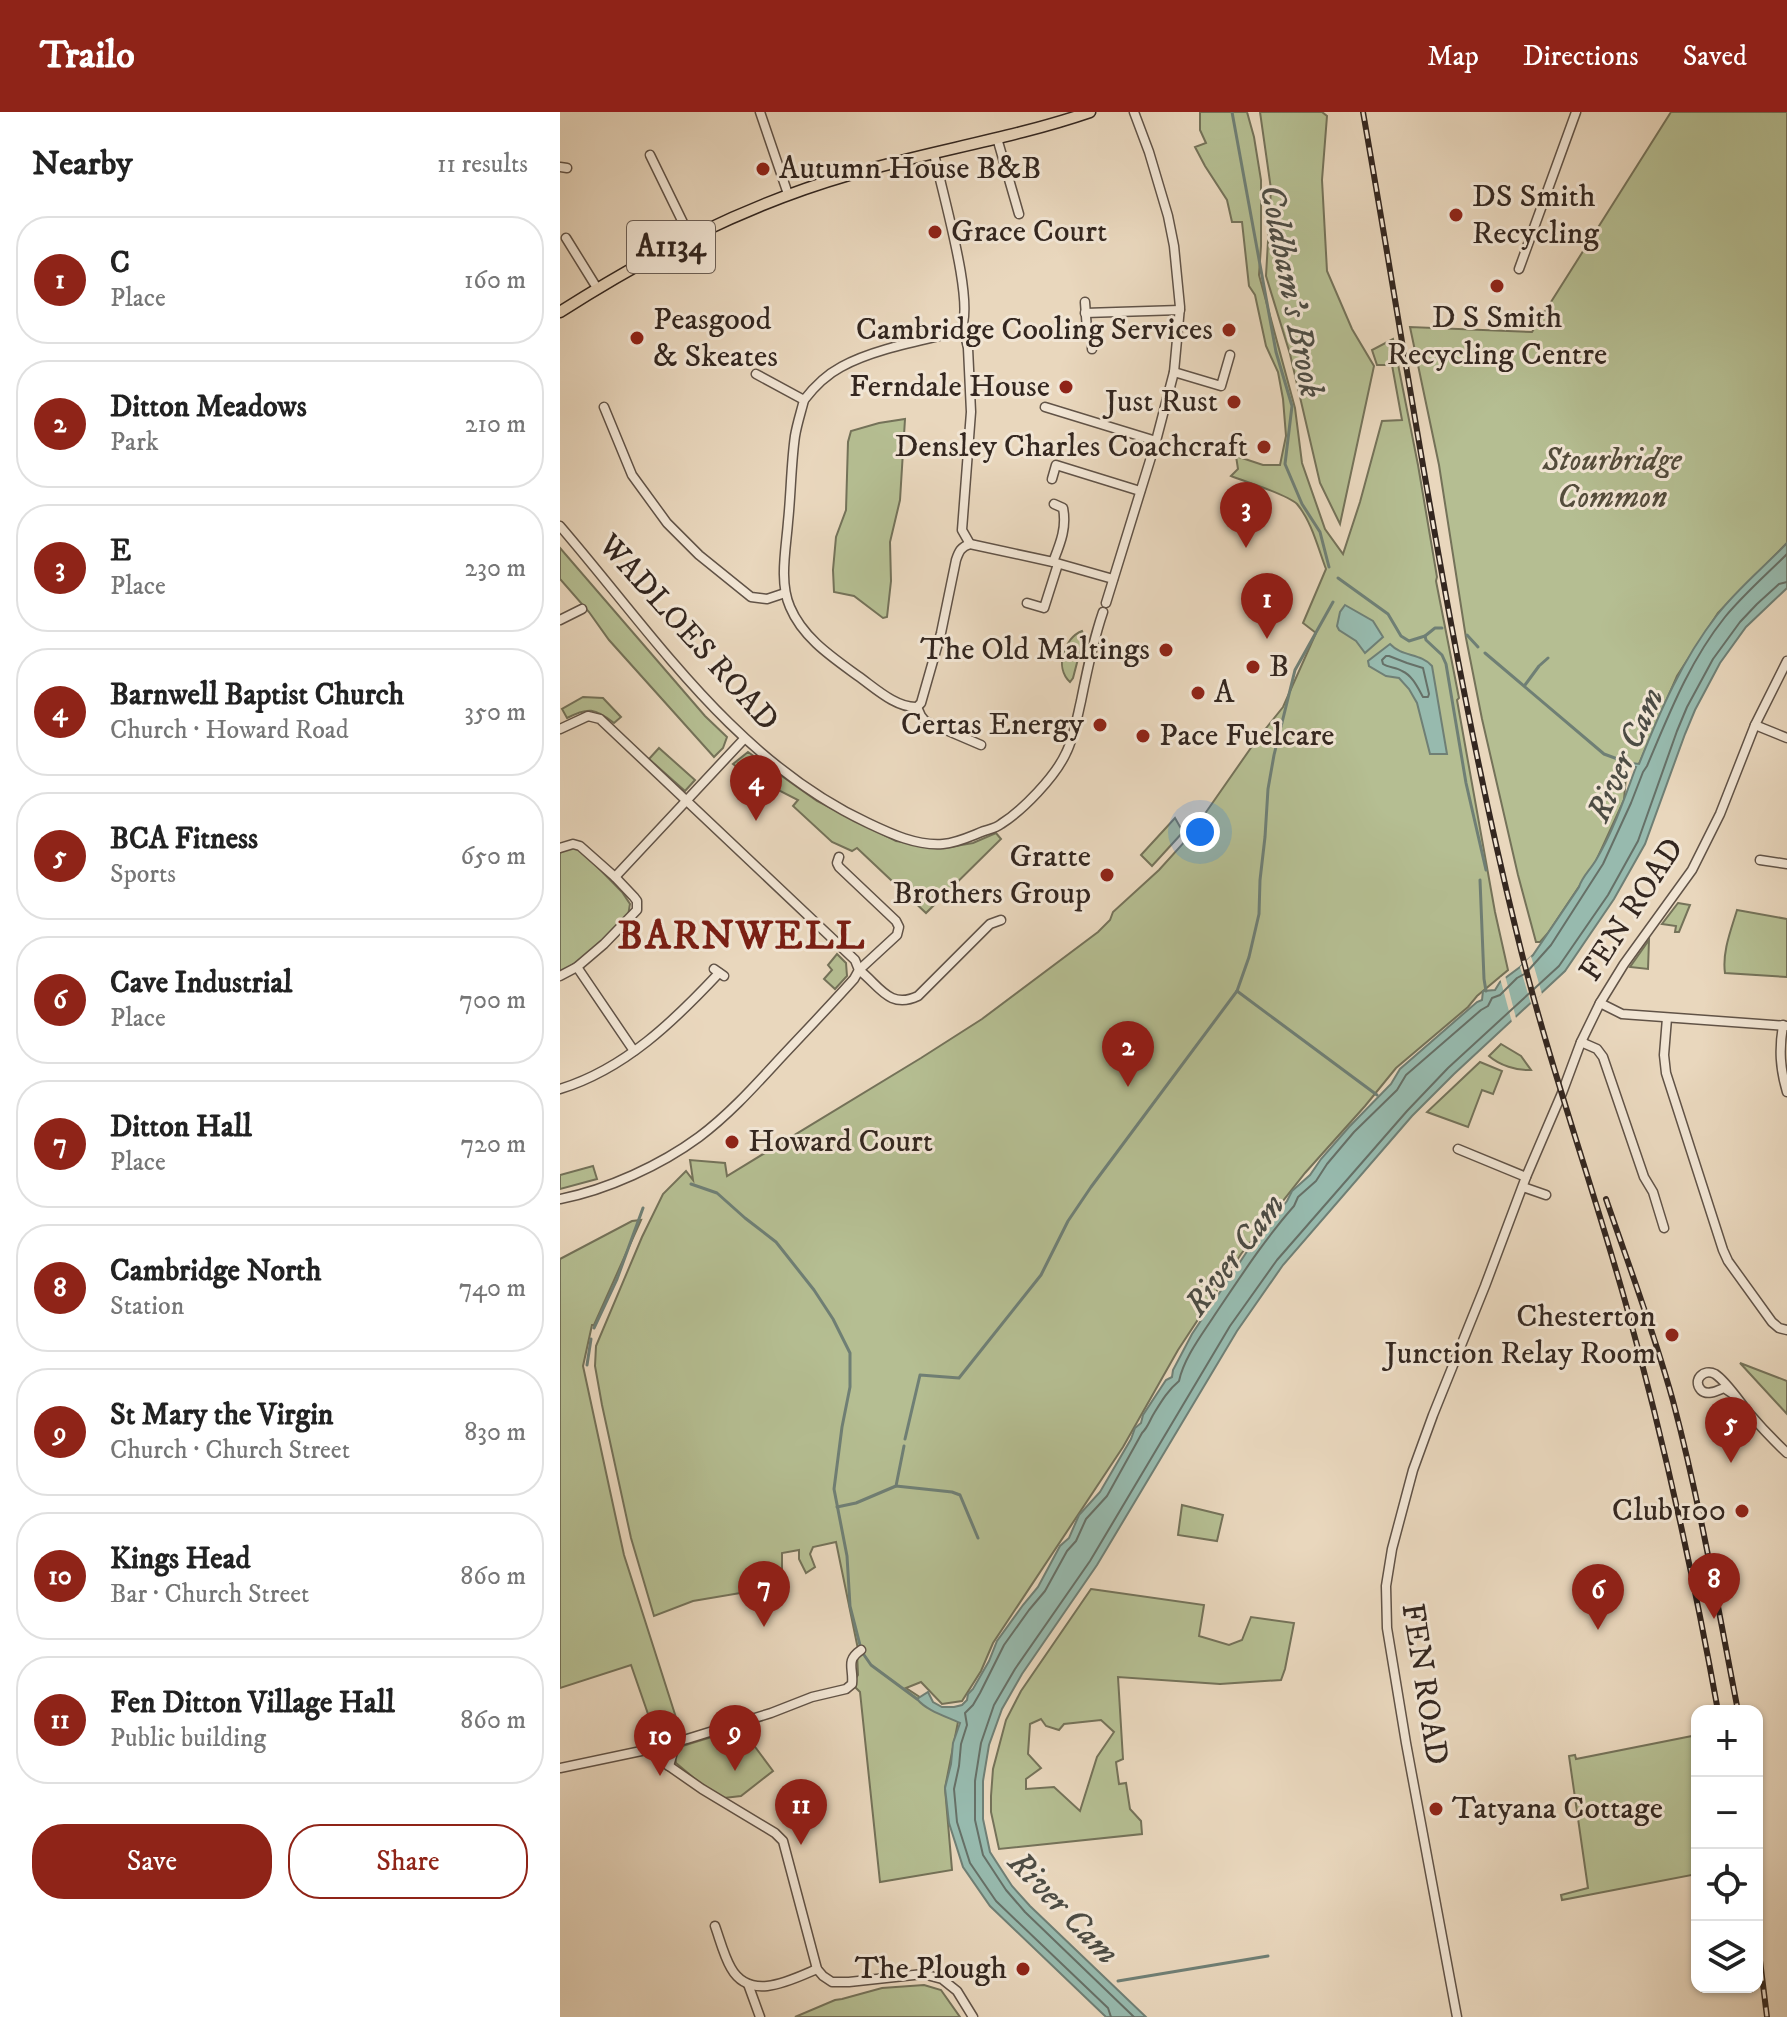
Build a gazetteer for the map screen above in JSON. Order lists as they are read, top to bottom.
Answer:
{
  "streets": {
    "main road": ["A1134"],
    "street": ["WADLOES ROAD", "FEN ROAD"]
  },
  "districts": ["BARNWELL"],
  "water": ["Coldham's Brook", "River Cam"],
  "parks": ["Stourbridge Common"],
  "places": [
    "Autumn House B&B",
    "DS Smith Recycling",
    "Grace Court",
    "D S Smith Recycling Centre",
    "Cambridge Cooling Services",
    "Peasgood & Skeates",
    "Ferndale House",
    "Just Rust",
    "Densley Charles Coachcraft",
    "The Old Maltings",
    "B",
    "A",
    "Certas Energy",
    "Pace Fuelcare",
    "Gratte Brothers Group",
    "Howard Court",
    "Chesterton Junction Relay Room",
    "Club 100",
    "Tatyana Cottage",
    "The Plough"
  ],
  "page": {
    "header": "Trailo",
    "nav": ["Map", "Directions", "Saved"],
    "heading": ["Nearby", "11 results"],
    "list": [
      {
        "mark": "1",
        "name": "C",
        "note": "Place",
        "value": "160 m"
      },
      {
        "mark": "2",
        "name": "Ditton Meadows",
        "note": "Park",
        "value": "210 m"
      },
      {
        "mark": "3",
        "name": "E",
        "note": "Place",
        "value": "230 m"
      },
      {
        "mark": "4",
        "name": "Barnwell Baptist Church",
        "note": "Church · Howard Road",
        "value": "350 m"
      },
      {
        "mark": "5",
        "name": "BCA Fitness",
        "note": "Sports",
        "value": "650 m"
      },
      {
        "mark": "6",
        "name": "Cave Industrial",
        "note": "Place",
        "value": "700 m"
      },
      {
        "mark": "7",
        "name": "Ditton Hall",
        "note": "Place",
        "value": "720 m"
      },
      {
        "mark": "8",
        "name": "Cambridge North",
        "note": "Station",
        "value": "740 m"
      },
      {
        "mark": "9",
        "name": "St Mary the Virgin",
        "note": "Church · Church Street",
        "value": "830 m"
      },
      {
        "mark": "10",
        "name": "Kings Head",
        "note": "Bar · Church Street",
        "value": "860 m"
      },
      {
        "mark": "11",
        "name": "Fen Ditton Village Hall",
        "note": "Public building",
        "value": "860 m"
      }
    ],
    "pins": [
      "3",
      "1",
      "4",
      "2",
      "5",
      "8",
      "7",
      "6",
      "9",
      "10",
      "11"
    ],
    "map_buttons": ["+", "−"],
    "buttons": ["Save", "Share"]
  }
}
